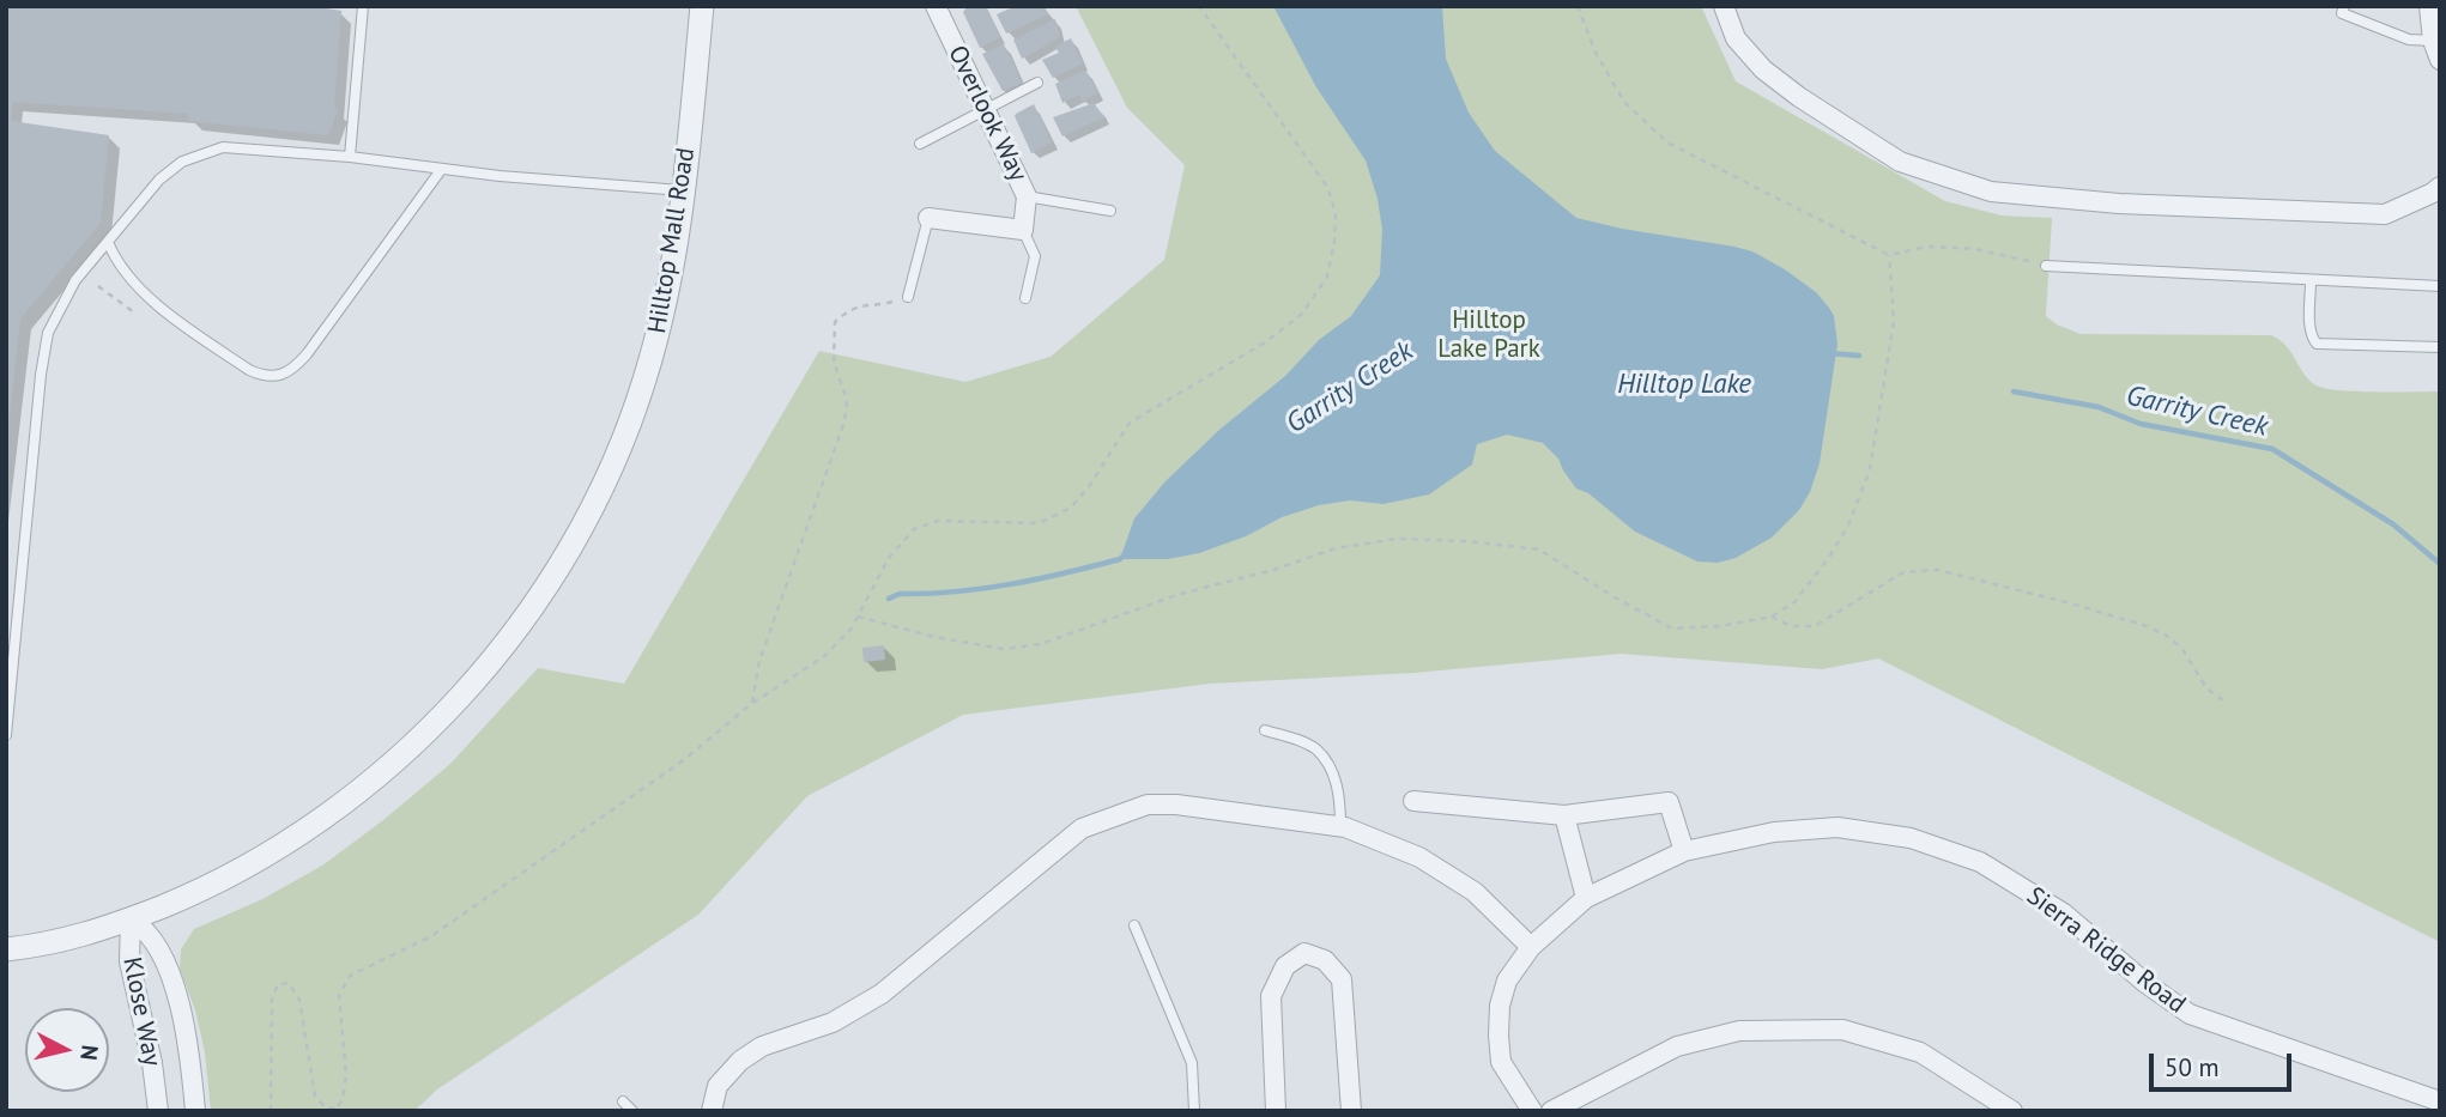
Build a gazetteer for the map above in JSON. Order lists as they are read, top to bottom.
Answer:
{
  "streets": {
    "street": [
      "Overlook Way",
      "Hilltop Mall Road",
      "Sierra Ridge Road",
      "Klose Way"
    ]
  },
  "crossings": [
    ["Hilltop Mall Road", "Klose Way"]
  ],
  "water": ["Hilltop Lake", "Garrity Creek"],
  "parks": ["Hilltop Lake Park"],
  "scale_bar": "50 m",
  "north": "right"
}
